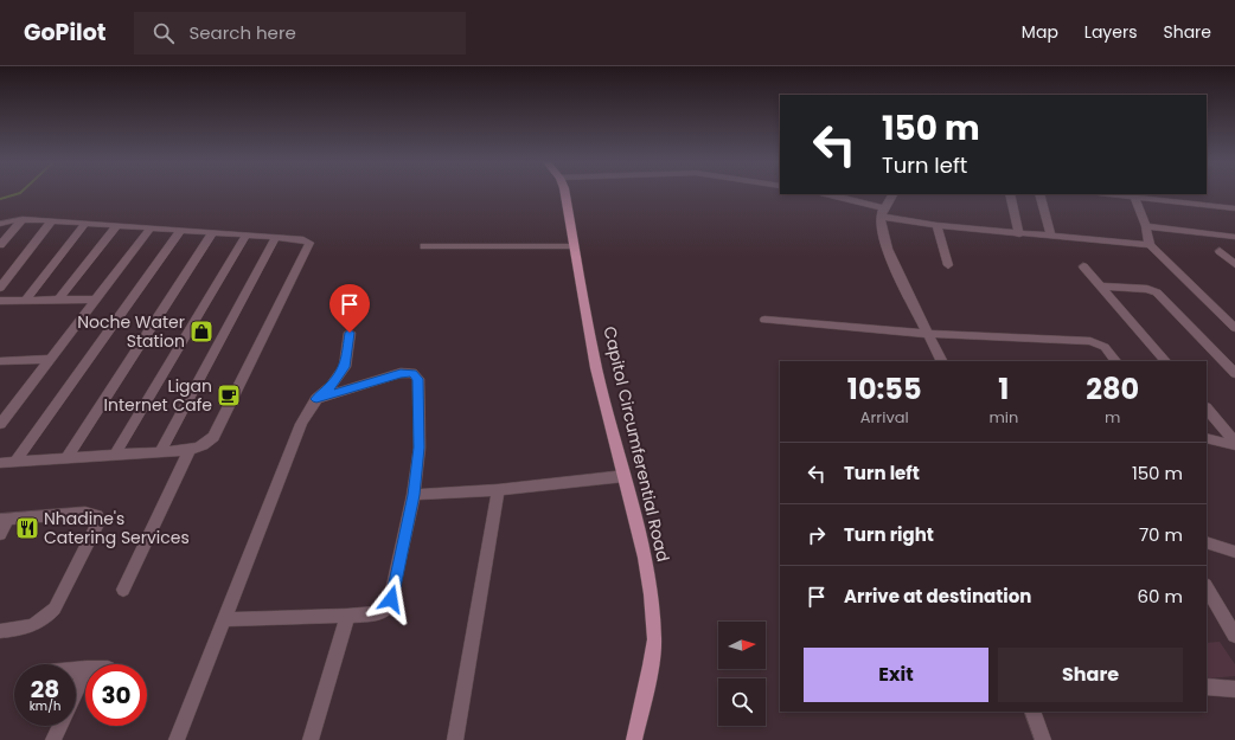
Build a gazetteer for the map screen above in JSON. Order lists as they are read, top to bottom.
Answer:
{
  "streets": {
    "main road": ["Capitol Circumferential Road"]
  },
  "places": {
    "shop": ["Noche Water Station"],
    "cafe": ["Ligan Internet Cafe"],
    "restaurant": ["Nhadine's Catering Services"]
  },
  "north": "right",
  "page": {
    "header": "GoPilot",
    "search": "Search here",
    "nav": ["Map", "Layers", "Share"],
    "turn": ["150 m", "Turn left"],
    "eta": [
      "10:55",
      "Arrival",
      "1",
      "min",
      "280",
      "m"
    ],
    "list": [
      {
        "name": "Turn left",
        "value": "150 m"
      },
      {
        "name": "Turn right",
        "value": "70 m"
      },
      {
        "name": "Arrive at destination",
        "value": "60 m"
      }
    ],
    "buttons": ["Exit", "Share"],
    "speed": "28 km/h",
    "limit": "30"
  }
}
